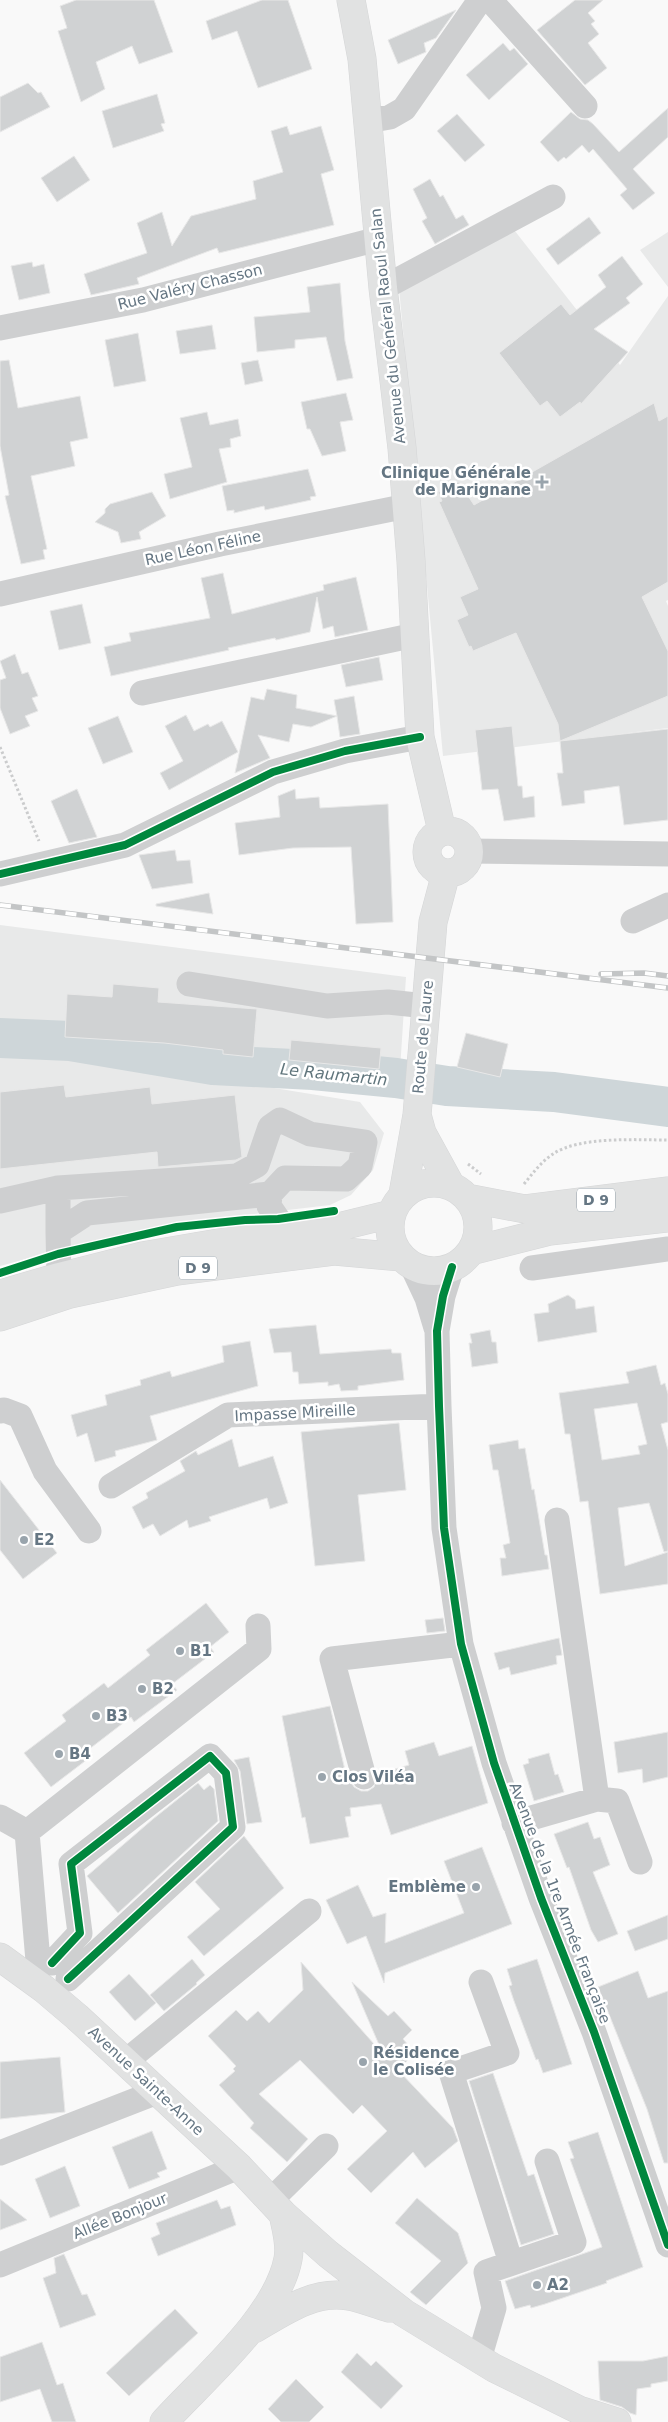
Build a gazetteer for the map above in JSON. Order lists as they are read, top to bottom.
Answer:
{
  "streets": {
    "main road": [
      "Avenue du Général Raoul Salan",
      "Route de Laure",
      "D 9",
      "Avenue Sainte-Anne"
    ],
    "street": [
      "Rue Valéry Chasson",
      "Rue Léon Féline",
      "Impasse Mireille",
      "Avenue de la 1re Armée Française",
      "Allée Bonjour"
    ]
  },
  "crossings": [
    ["Rue Valéry Chasson", "Avenue du Général Raoul Salan"],
    ["Avenue du Général Raoul Salan", "Rue Léon Féline"],
    ["Avenue du Général Raoul Salan", "Route de Laure"],
    ["Route de Laure", "D 9"],
    ["Route de Laure", "Avenue de la 1re Armée Française"],
    ["D 9", "Avenue de la 1re Armée Française"],
    ["Impasse Mireille", "Avenue de la 1re Armée Française"],
    ["Avenue Sainte-Anne", "Allée Bonjour"]
  ],
  "water": ["Le Raumartin"],
  "places": {
    "health": ["Clinique Générale de Marignane"],
    "other": [
      "E2",
      "B1",
      "B2",
      "B3",
      "B4",
      "Clos Viléa",
      "Emblème",
      "Résidence le Colisée",
      "A2"
    ]
  }
}
